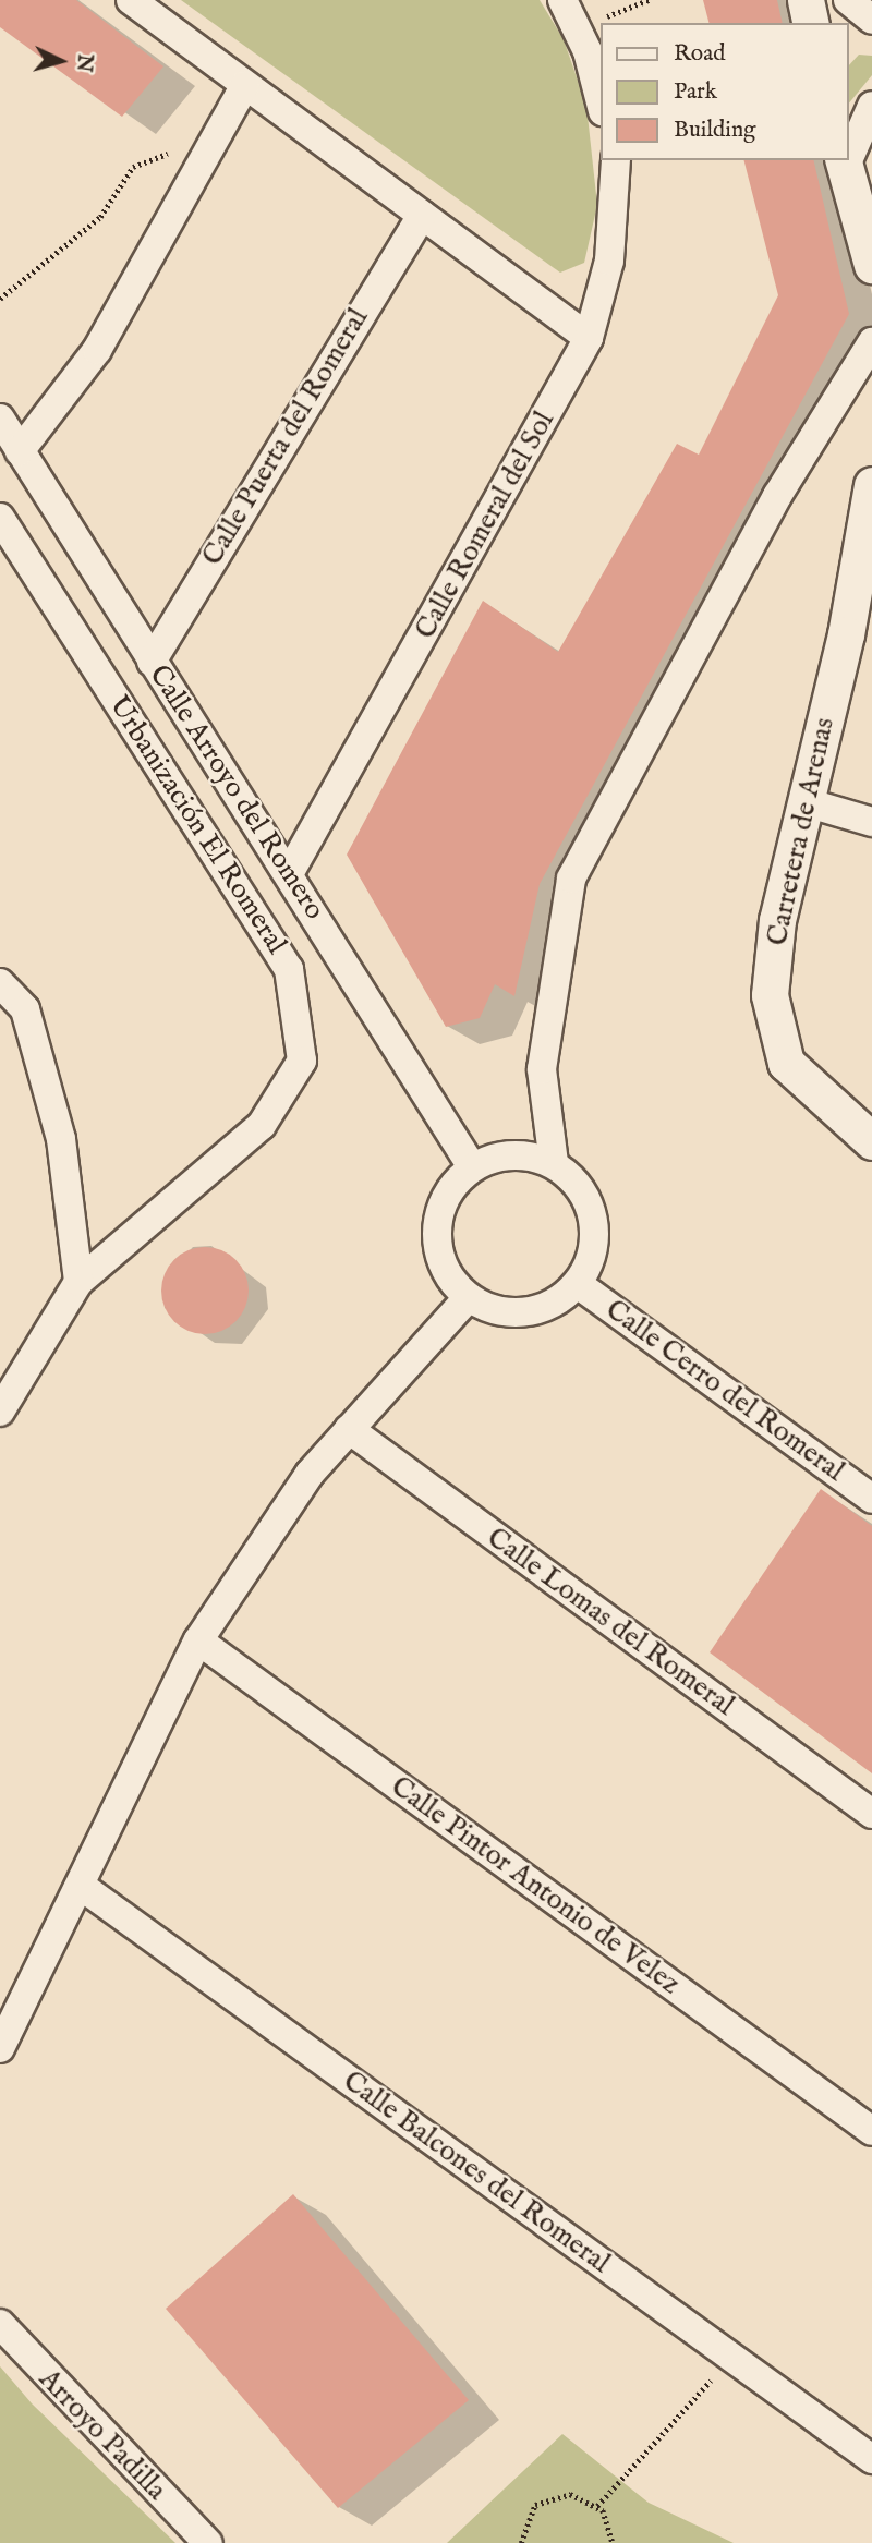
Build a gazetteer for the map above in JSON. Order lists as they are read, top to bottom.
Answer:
{
  "streets": {
    "street": [
      "Calle Puerta del Romeral",
      "Calle Romeral del Sol",
      "Calle Arroyo del Romero",
      "Urbanización El Romeral",
      "Carretera de Arenas",
      "Calle Cerro del Romeral",
      "Calle Lomas del Romeral",
      "Calle Pintor Antonio de Velez",
      "Calle Balcones del Romeral",
      "Arroyo Padilla"
    ]
  },
  "crossings": [
    ["Calle Puerta del Romeral", "Calle Arroyo del Romero"],
    ["Calle Romeral del Sol", "Calle Arroyo del Romero"],
    ["Calle Arroyo del Romero", "Calle Cerro del Romeral"]
  ],
  "legend": ["Road", "Park", "Building"],
  "north": "right"
}
